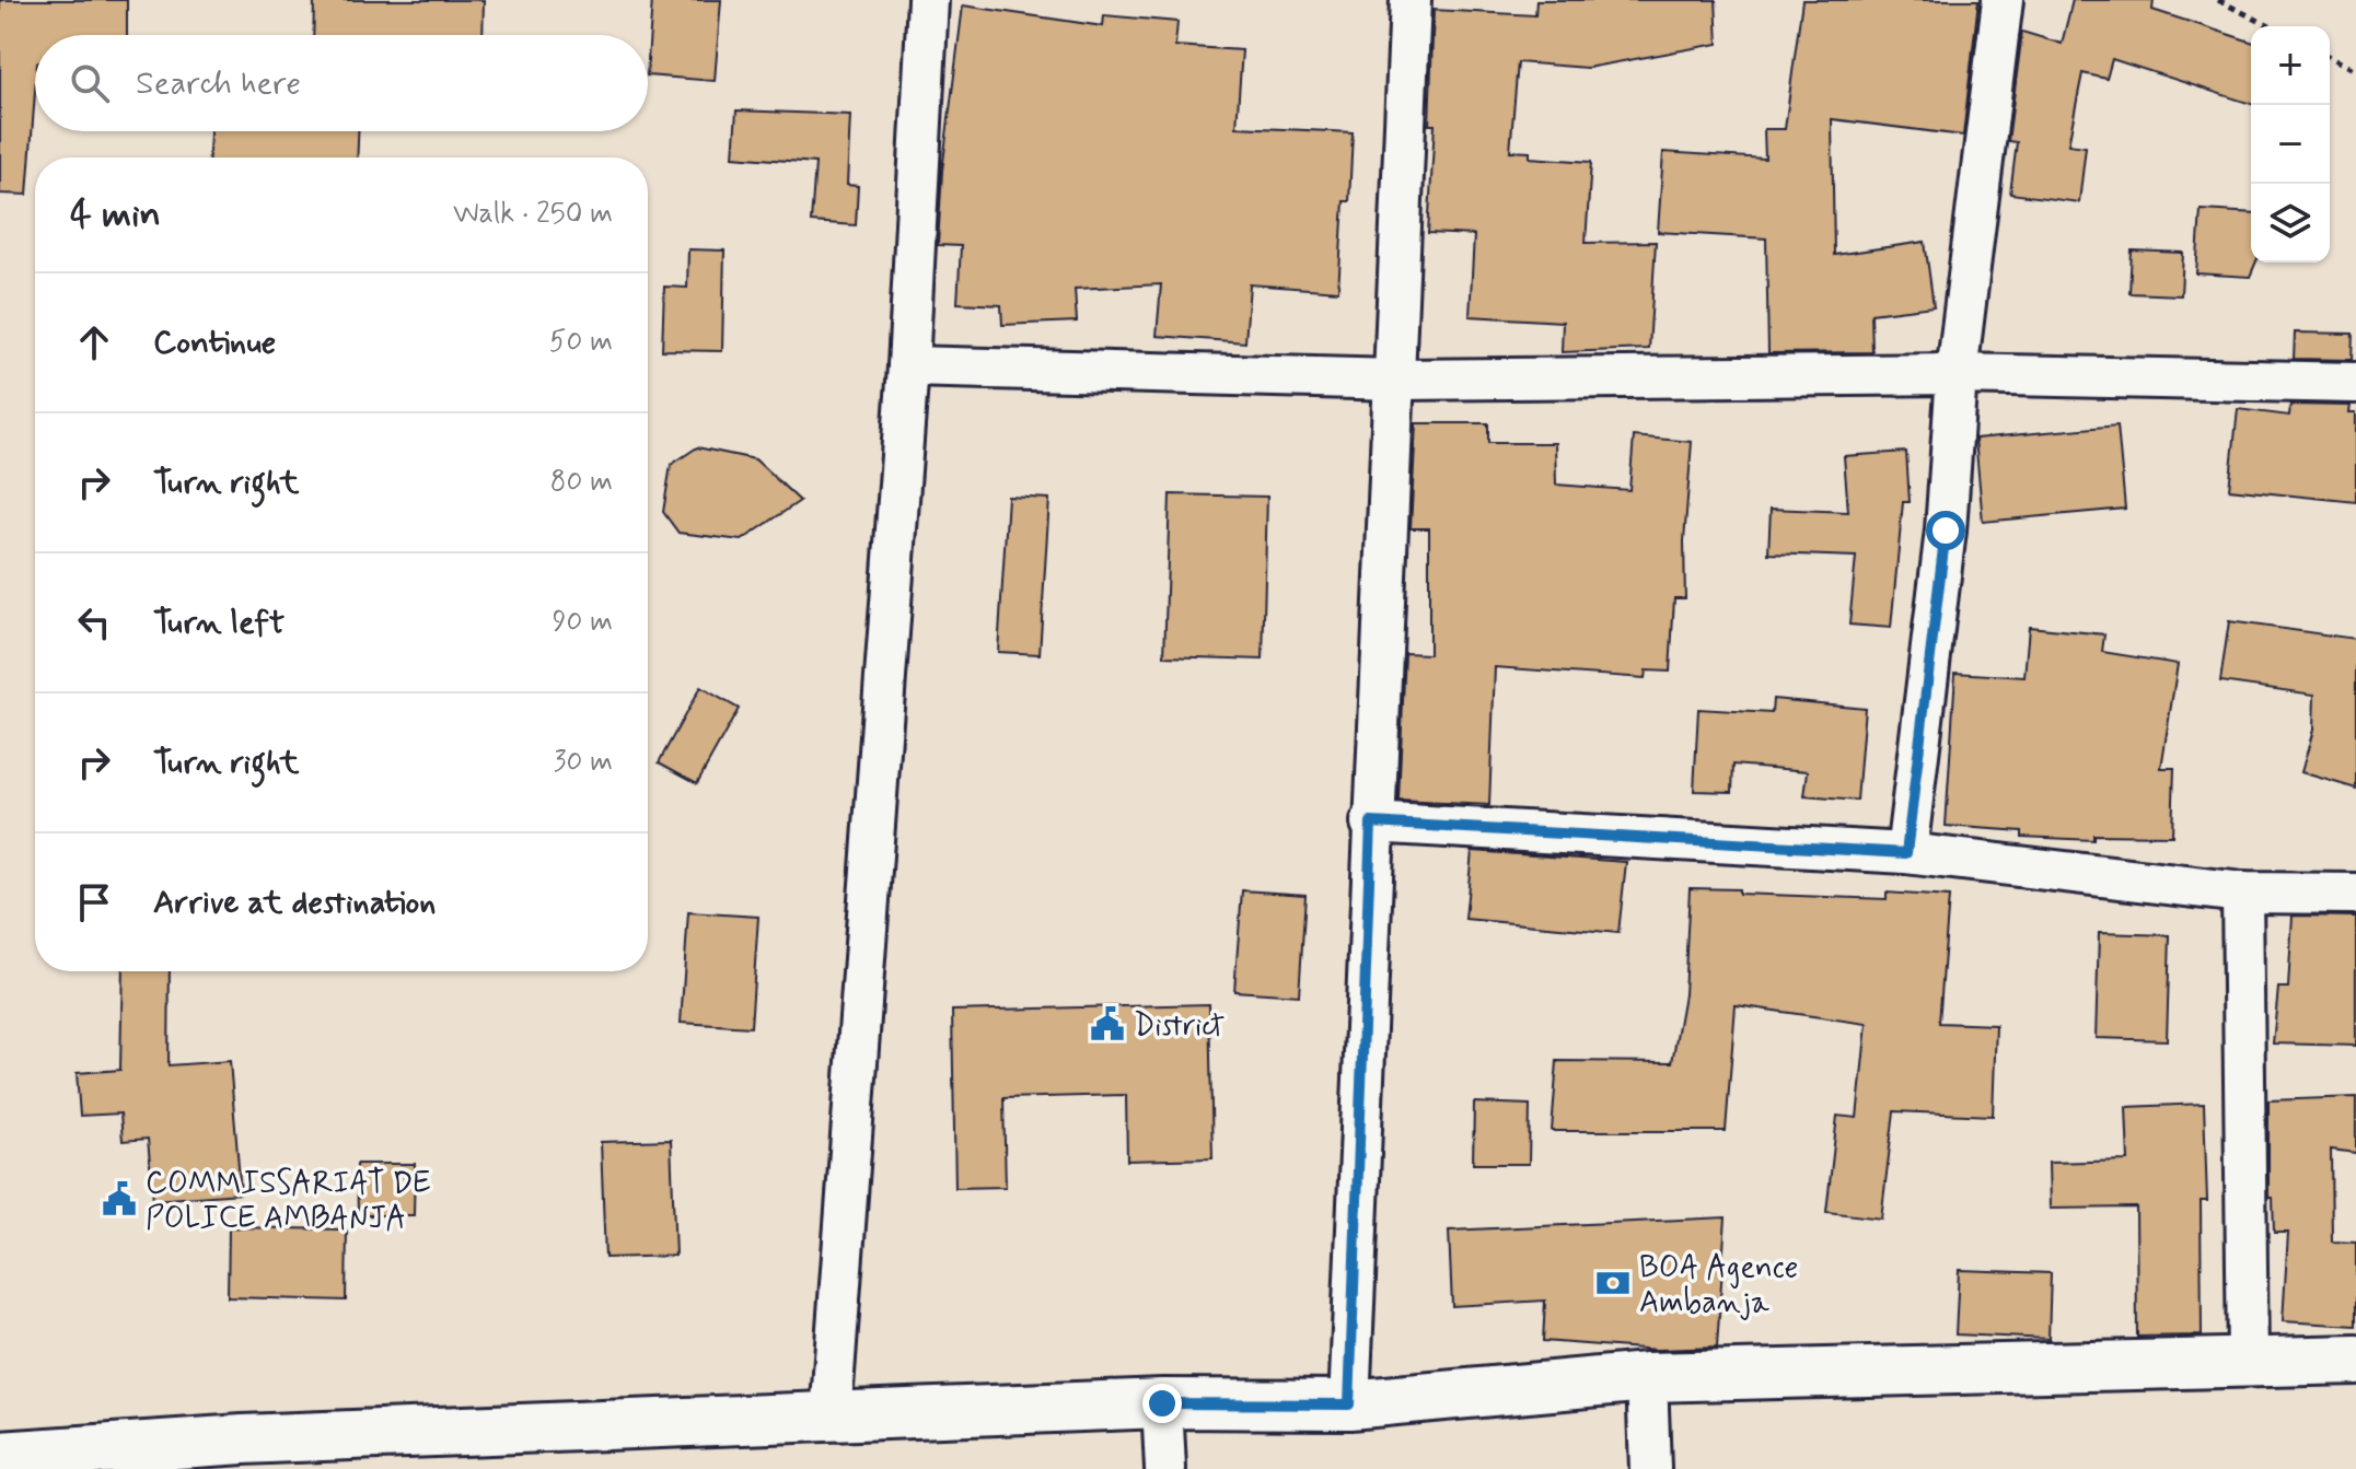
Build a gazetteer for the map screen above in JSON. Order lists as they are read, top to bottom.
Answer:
{
  "places": {
    "public building": ["District", "COMMISSARIAT DE POLICE AMBANJA"],
    "bank": ["BOA Agence Ambanja"]
  },
  "page": {
    "map_buttons": ["+", "−"],
    "search": "Search here",
    "heading": ["4 min", "Walk · 250 m"],
    "list": [
      ["Continue", "50 m"],
      ["Turn right", "80 m"],
      ["Turn left", "90 m"],
      ["Turn right", "30 m"],
      "Arrive at destination"
    ]
  }
}
